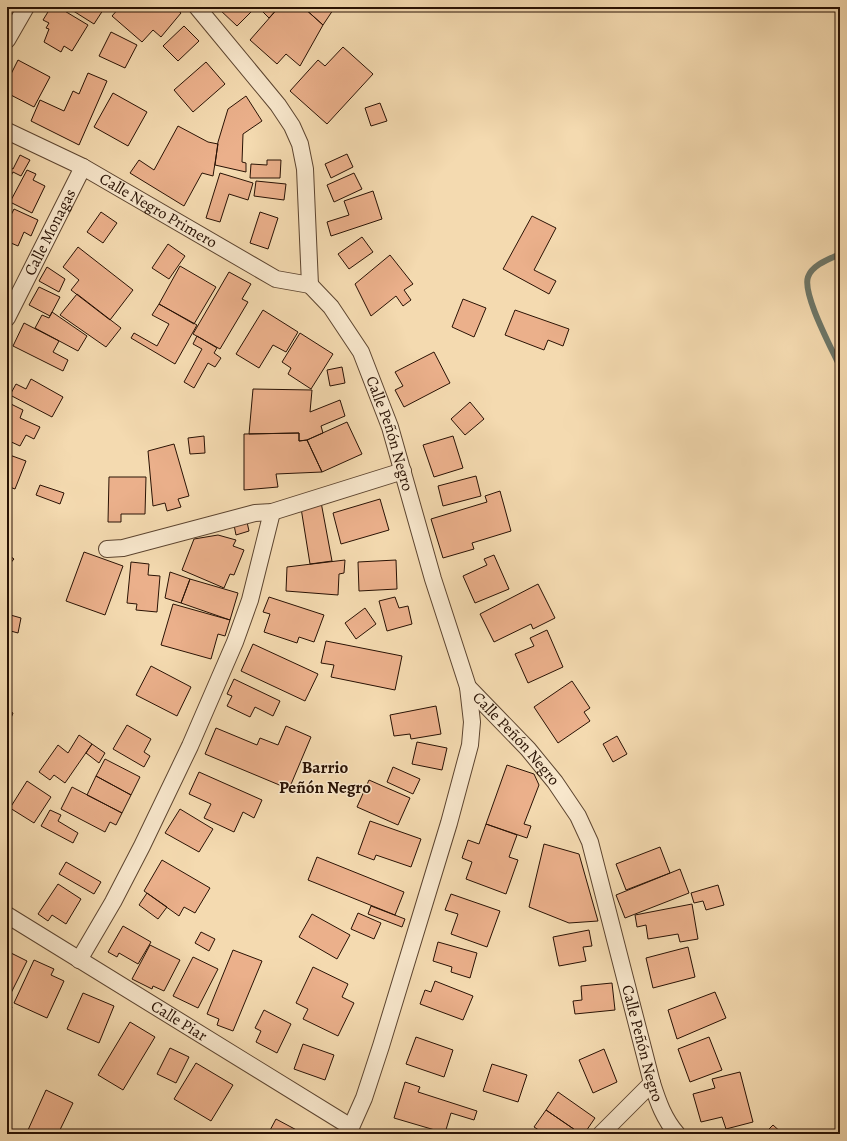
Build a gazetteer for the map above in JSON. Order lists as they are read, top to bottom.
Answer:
{
  "streets": {
    "street": [
      "Calle Negro Primero",
      "Calle Monagas",
      "Calle Peñón Negro",
      "Calle Piar"
    ]
  },
  "crossings": [
    ["Calle Negro Primero", "Calle Monagas"],
    ["Calle Negro Primero", "Calle Peñón Negro"]
  ],
  "districts": ["Barrio Peñón Negro"]
}
